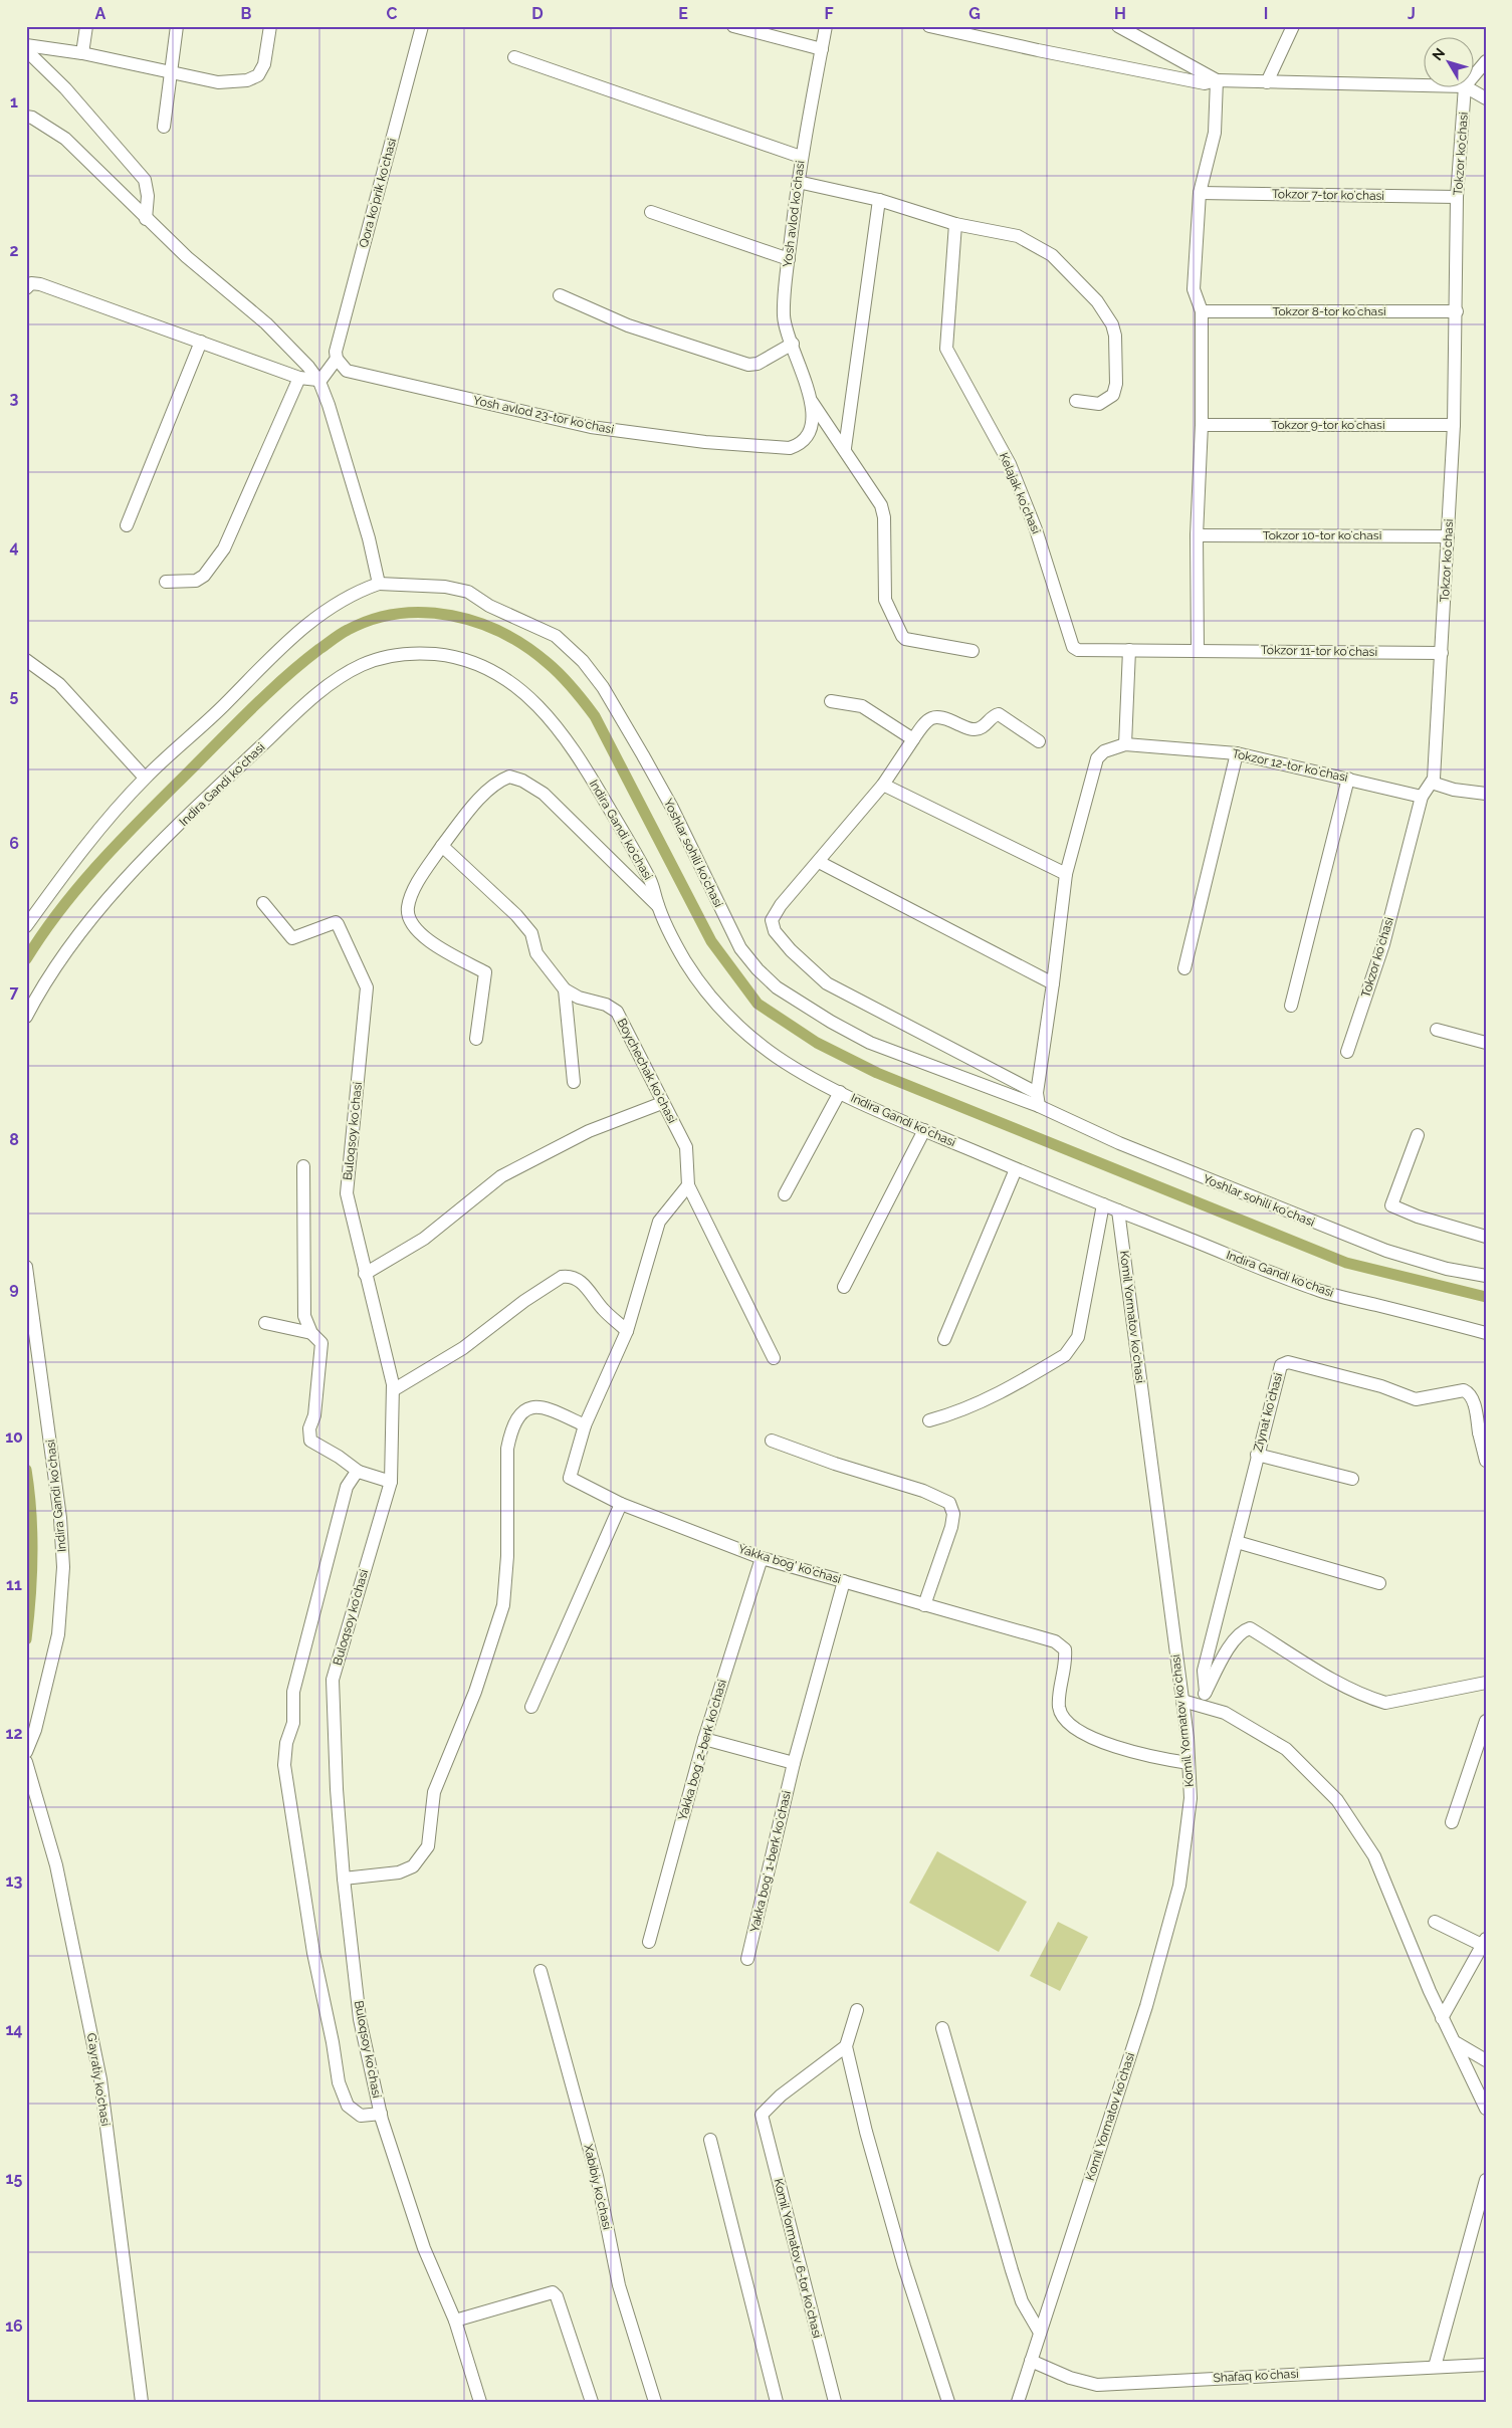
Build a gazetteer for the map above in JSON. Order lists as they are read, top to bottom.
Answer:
{
  "streets": {
    "street": [
      "Tokzor koʻchasi",
      "Qora koʻprik koʻchasi",
      "Tokzor 7-tor koʻchasi",
      "Yosh avlod koʻchasi",
      "Tokzor 8-tor koʻchasi",
      "Yosh avlod 23-tor koʻchasi",
      "Tokzor 9-tor koʻchasi",
      "Kelajak koʻchasi",
      "Tokzor 10-tor koʻchasi",
      "Tokzor 11-tor koʻchasi",
      "Tokzor 12-tor koʻchasi",
      "Indira Gandi koʻchasi",
      "Yoshlar sohili koʻchasi",
      "Boychechak koʻchasi",
      "Buloqsoy koʻchasi",
      "Komil Yormatov koʻchasi",
      "Ziynat koʻchasi",
      "Yakka bog' ko'chasi",
      "Yakka bogʻ 2-berk koʻchasi",
      "Yakka bogʻ 1-berk koʻchasi",
      "Gʻayratiy koʻchasi",
      "Xabibiy koʻchasi",
      "Komil Yormatov 6-tor koʻchasi",
      "Shafaq koʻchasi"
    ]
  },
  "crossings": [
    ["Tokzor koʻchasi", "Tokzor 7-tor koʻchasi"],
    ["Tokzor koʻchasi", "Tokzor 8-tor koʻchasi"],
    ["Tokzor koʻchasi", "Tokzor 9-tor koʻchasi"],
    ["Tokzor koʻchasi", "Tokzor 10-tor koʻchasi"],
    ["Tokzor koʻchasi", "Tokzor 11-tor koʻchasi"],
    ["Tokzor koʻchasi", "Tokzor 12-tor koʻchasi"],
    ["Qora koʻprik koʻchasi", "Yosh avlod 23-tor koʻchasi"],
    ["Yosh avlod koʻchasi", "Yosh avlod 23-tor koʻchasi"],
    ["Kelajak koʻchasi", "Tokzor 11-tor koʻchasi"],
    ["Indira Gandi koʻchasi", "Komil Yormatov koʻchasi"],
    ["Boychechak koʻchasi", "Yakka bog' ko'chasi"],
    ["Komil Yormatov koʻchasi", "Yakka bog' ko'chasi"],
    ["Komil Yormatov koʻchasi", "Shafaq koʻchasi"],
    ["Yakka bog' ko'chasi", "Yakka bogʻ 2-berk koʻchasi"],
    ["Yakka bog' ko'chasi", "Yakka bogʻ 1-berk koʻchasi"]
  ],
  "north": "top left",
  "grid": {
    "columns": [
      "A",
      "B",
      "C",
      "D",
      "E",
      "F",
      "G",
      "H",
      "I",
      "J"
    ],
    "rows": [
      "1",
      "2",
      "3",
      "4",
      "5",
      "6",
      "7",
      "8",
      "9",
      "10",
      "11",
      "12",
      "13",
      "14",
      "15",
      "16"
    ]
  }
}
